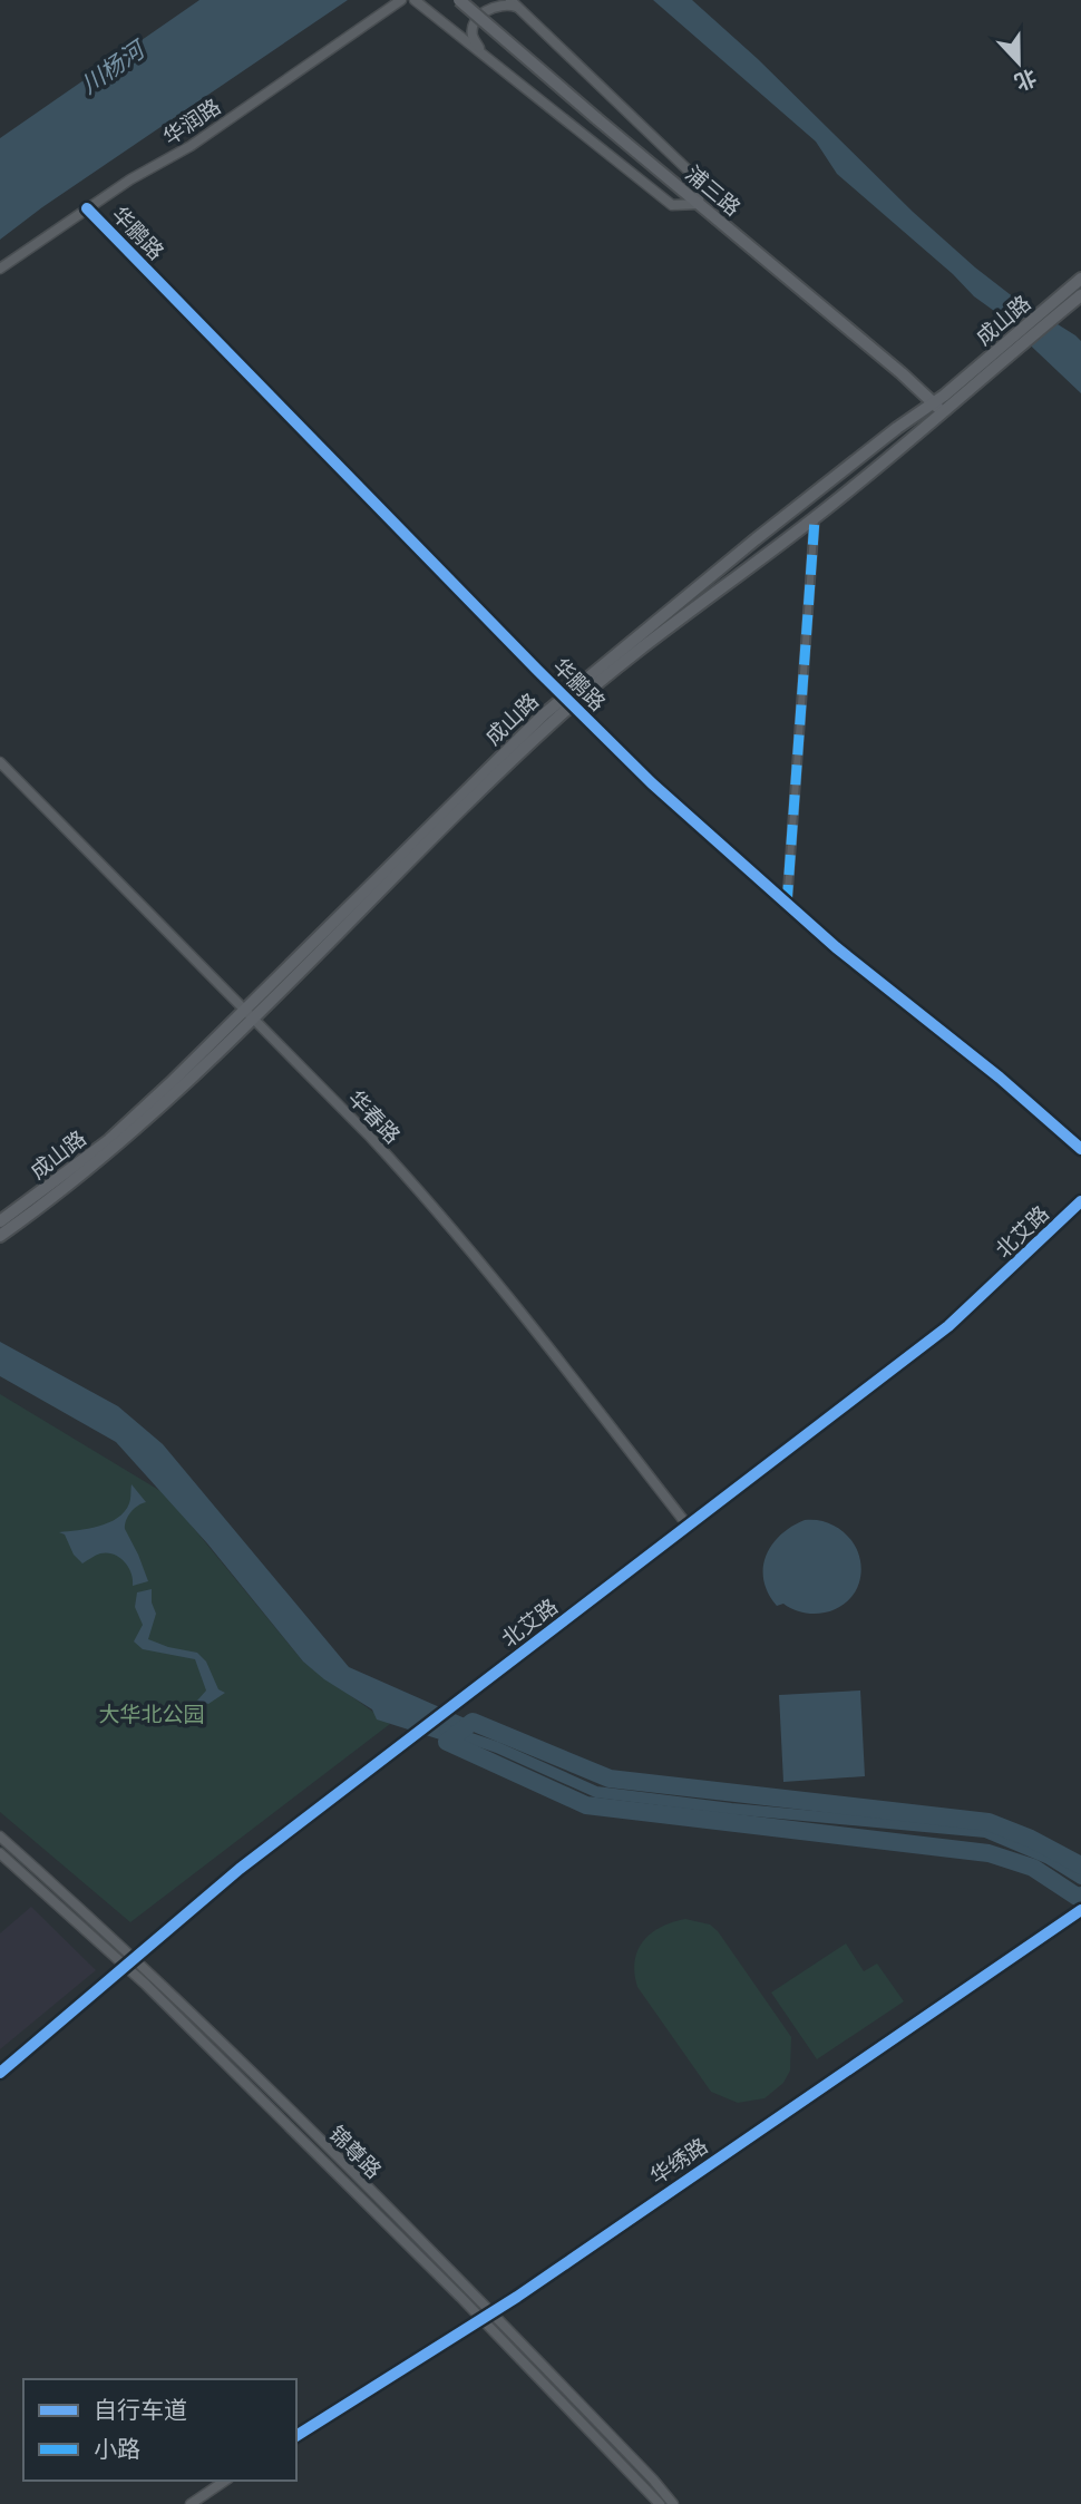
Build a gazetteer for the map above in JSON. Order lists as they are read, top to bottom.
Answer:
{
  "streets": {
    "main road": ["浦三路", "成山路"],
    "street": [
      "华润路",
      "华鹏路",
      "华春路",
      "北艾路",
      "锦尊路",
      "华绣路"
    ]
  },
  "crossings": [
    ["华润路", "华鹏路"],
    ["浦三路", "成山路"],
    ["华鹏路", "成山路"],
    ["成山路", "华春路"],
    ["华春路", "北艾路"],
    ["北艾路", "锦尊路"],
    ["锦尊路", "华绣路"]
  ],
  "water": ["川杨河"],
  "parks": ["大华北公园"],
  "legend": ["自行车道", "小路"],
  "north": "bottom"
}
